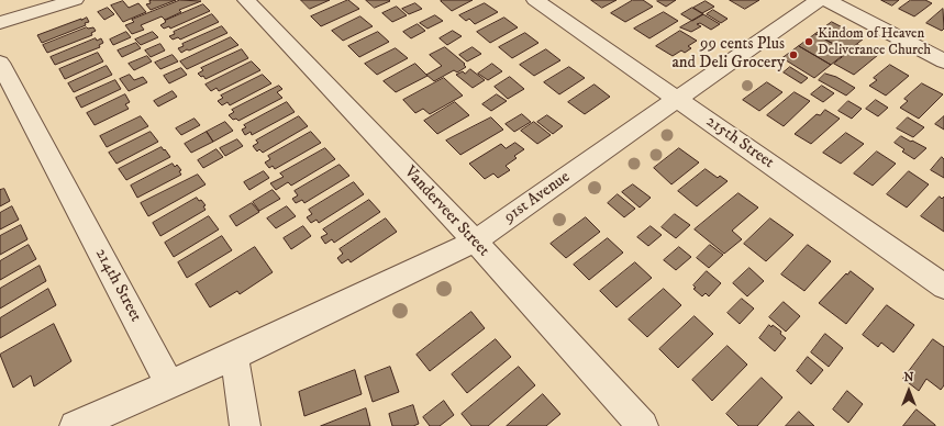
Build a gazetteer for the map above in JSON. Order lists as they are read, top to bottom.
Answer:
{
  "streets": {
    "street": [
      "215th Street",
      "91st Avenue",
      "Vanderveer Street",
      "214th Street"
    ]
  },
  "crossings": [
    ["215th Street", "91st Avenue"],
    ["91st Avenue", "Vanderveer Street"]
  ],
  "places": ["Kindom of Heaven Deliverance Church", "99 cents Plus and Deli Grocery"],
  "north": "top"
}
